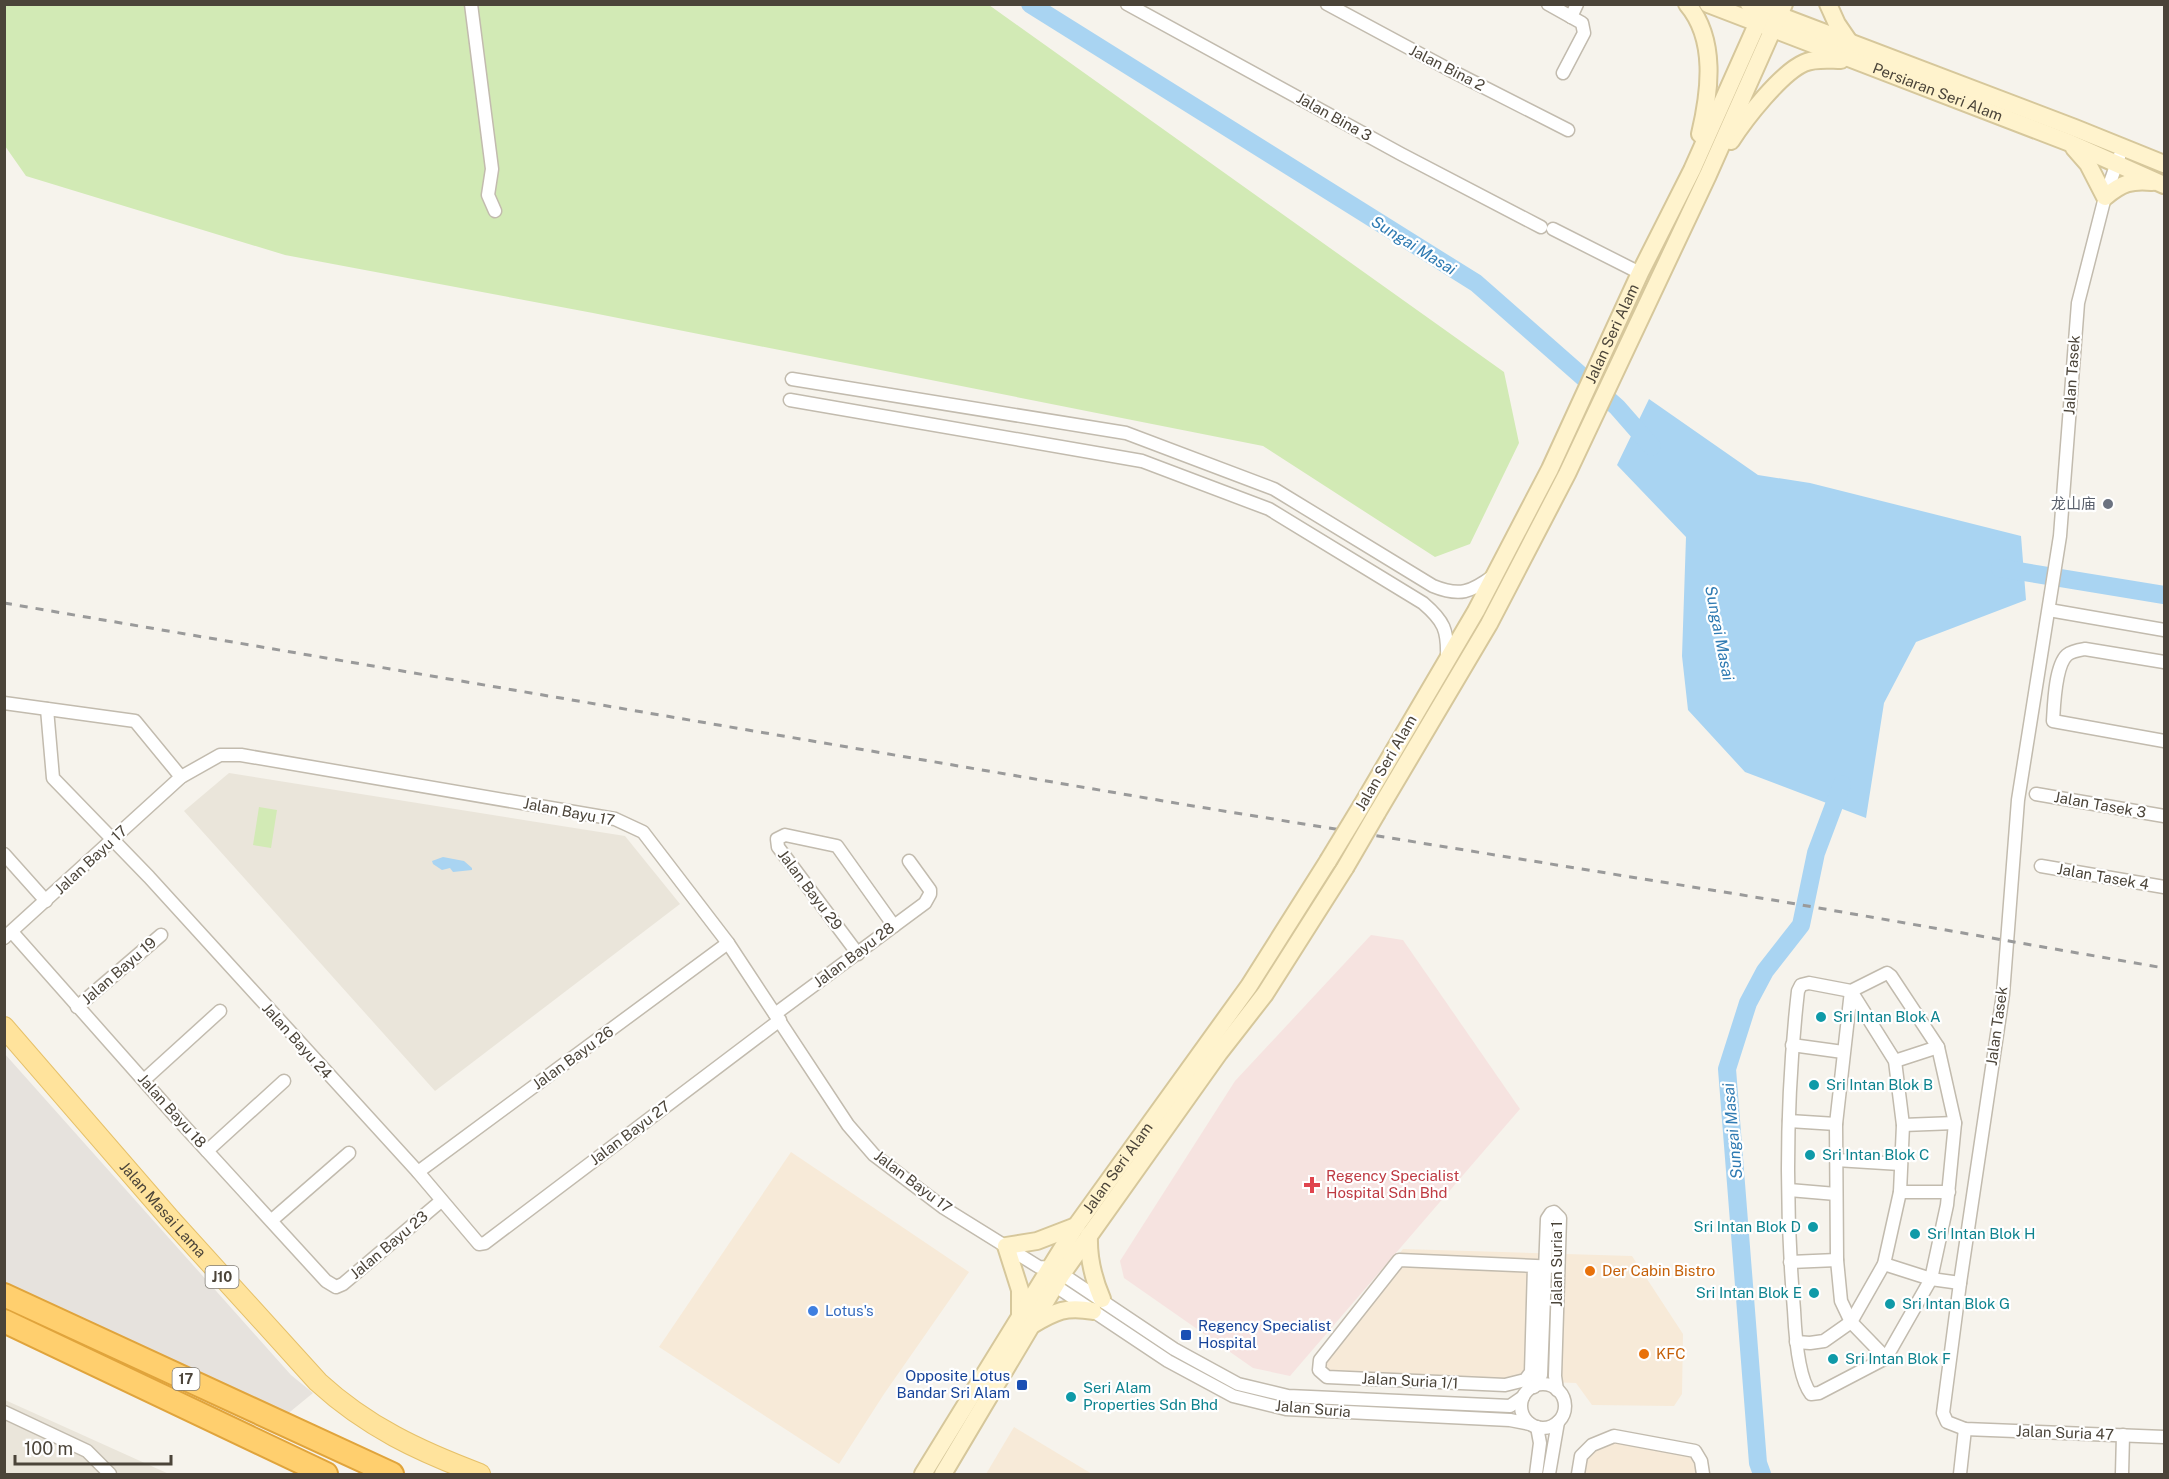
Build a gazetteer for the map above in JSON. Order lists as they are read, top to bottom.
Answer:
{
  "streets": {
    "highway": ["17"],
    "main road": [
      "Persiaran Seri Alam",
      "Jalan Seri Alam",
      "Jalan Masai Lama",
      "J10"
    ],
    "street": [
      "Jalan Bina 2",
      "Jalan Bina 3",
      "Jalan Tasek",
      "Jalan Tasek 3",
      "Jalan Bayu 17",
      "Jalan Tasek 4",
      "Jalan Bayu 29",
      "Jalan Bayu 28",
      "Jalan Bayu 19",
      "Jalan Bayu 24",
      "Jalan Bayu 26",
      "Jalan Bayu 18",
      "Jalan Bayu 27",
      "Jalan Bayu 23",
      "Jalan Suria 1",
      "Jalan Suria 1/1",
      "Jalan Suria",
      "Jalan Suria 47"
    ]
  },
  "crossings": [
    ["Persiaran Seri Alam", "Jalan Seri Alam"],
    ["Persiaran Seri Alam", "Jalan Tasek"],
    ["Jalan Bina 3", "Jalan Seri Alam"],
    ["Jalan Seri Alam", "Jalan Bayu 17"],
    ["Jalan Seri Alam", "Jalan Suria"],
    ["Jalan Tasek", "Jalan Suria 47"],
    ["Jalan Bayu 17", "Jalan Bayu 28"],
    ["Jalan Bayu 17", "Jalan Bayu 24"],
    ["Jalan Bayu 17", "Jalan Bayu 26"],
    ["Jalan Bayu 17", "Jalan Bayu 18"],
    ["Jalan Bayu 17", "Jalan Bayu 27"],
    ["Jalan Bayu 17", "Jalan Suria"],
    ["Jalan Bayu 29", "Jalan Bayu 28"],
    ["Jalan Bayu 28", "Jalan Bayu 27"],
    ["Jalan Bayu 19", "Jalan Bayu 18"],
    ["Jalan Bayu 24", "Jalan Bayu 26"],
    ["Jalan Bayu 24", "Jalan Bayu 27"],
    ["Jalan Bayu 24", "Jalan Bayu 23"],
    ["Jalan Bayu 18", "Jalan Bayu 23"],
    ["Jalan Suria 1", "Jalan Suria 1/1"],
    ["Jalan Suria 1", "Jalan Suria"]
  ],
  "water": ["Sungai Masai"],
  "places": {
    "other": [
      "龙山庙",
      "Sri Intan Blok A",
      "Sri Intan Blok B",
      "Sri Intan Blok C",
      "Sri Intan Blok D",
      "Sri Intan Blok H",
      "Der Cabin Bistro",
      "Sri Intan Blok E",
      "Sri Intan Blok G",
      "Lotus's",
      "KFC",
      "Sri Intan Blok F",
      "Seri Alam Properties Sdn Bhd"
    ],
    "health": ["Regency Specialist Hospital Sdn Bhd"],
    "transit": ["Regency Specialist Hospital", "Opposite Lotus Bandar Sri Alam"]
  },
  "scale_bar": "100 m"
}
